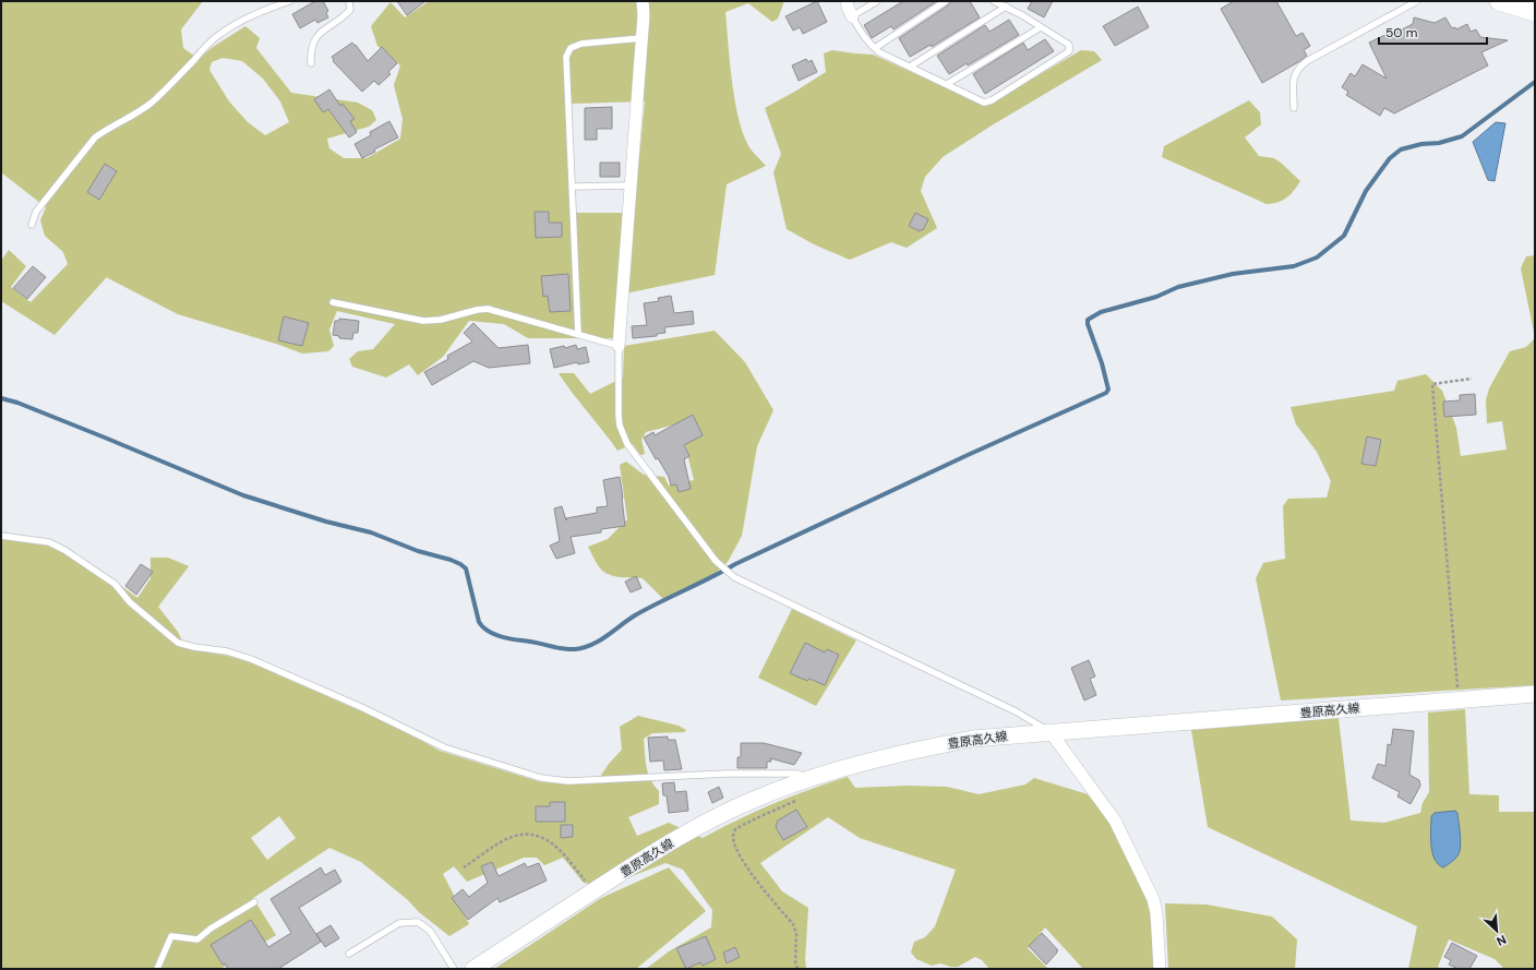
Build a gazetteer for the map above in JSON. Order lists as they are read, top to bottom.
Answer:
{
  "streets": {
    "main road": ["豊原高久線"]
  },
  "scale_bar": "50 m",
  "north": "bottom right"
}
